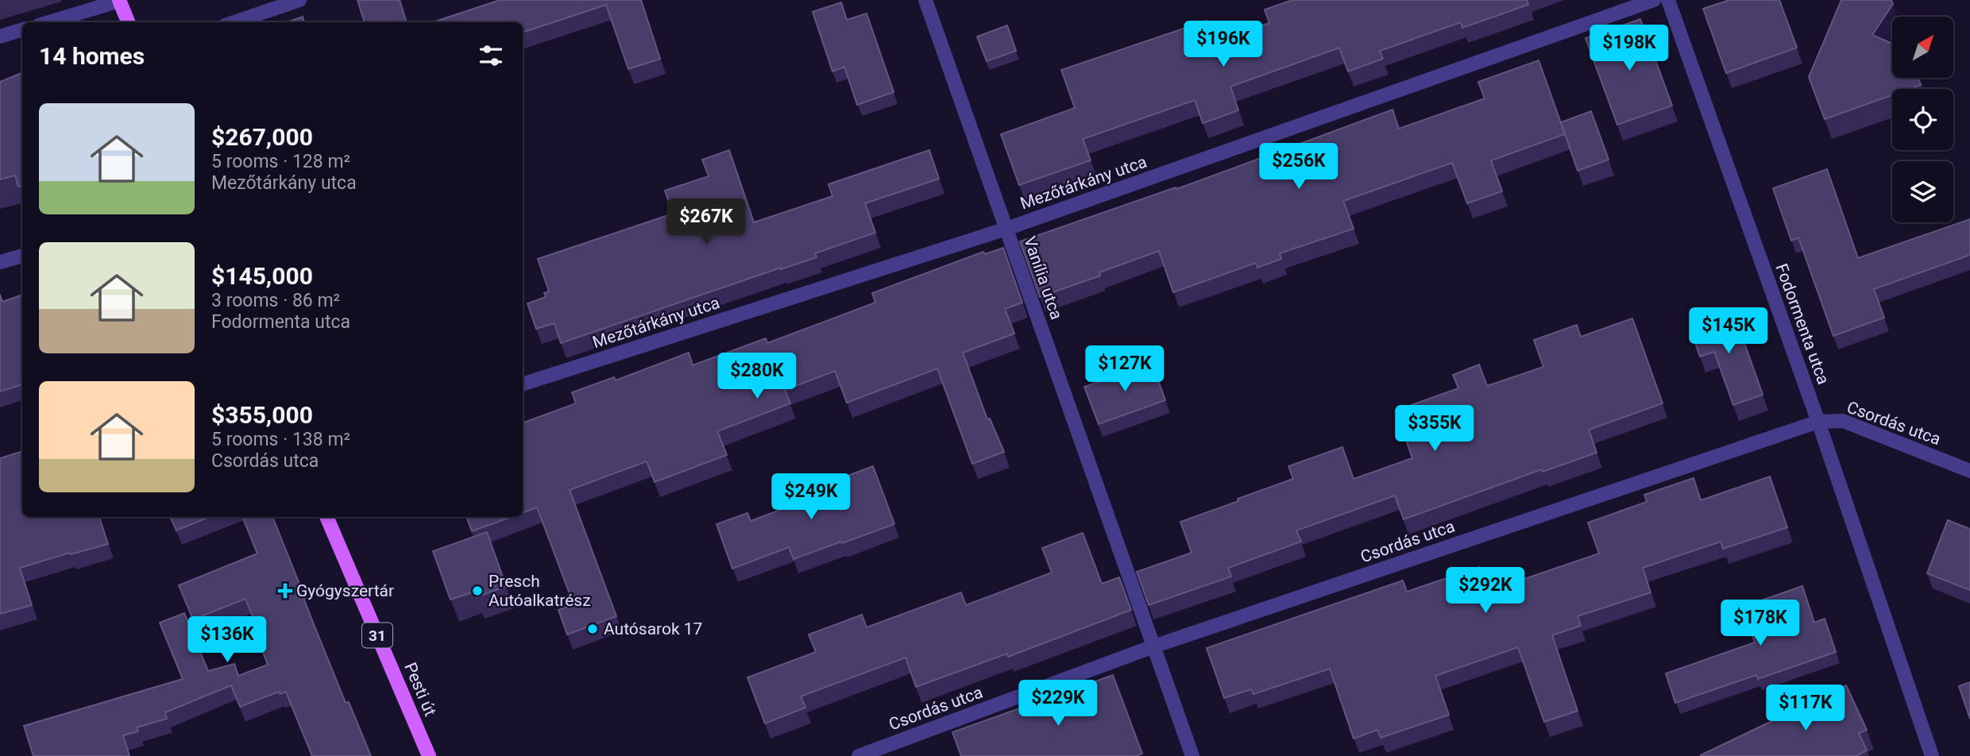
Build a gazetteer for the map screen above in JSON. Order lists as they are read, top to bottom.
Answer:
{
  "streets": {
    "main road": ["31", "Pesti út"],
    "street": [
      "Mezőtárkány utca",
      "Vanília utca",
      "Fodormenta utca",
      "Csordás utca"
    ]
  },
  "crossings": [
    ["Mezőtárkány utca", "Vanília utca"],
    ["Vanília utca", "Csordás utca"],
    ["Fodormenta utca", "Csordás utca"]
  ],
  "places": {
    "health": ["Gyógyszertár"],
    "other": ["Presch Autóalkatrész", "Autósarok 17"]
  },
  "north": "top right",
  "page": {
    "price": [
      "$196K",
      "$198K",
      "$256K",
      "$267K",
      "$145K",
      "$127K",
      "$280K",
      "$355K",
      "$249K",
      "$292K",
      "$178K",
      "$136K",
      "$229K",
      "$117K"
    ],
    "heading": "14 homes",
    "list": [
      {
        "name": "$267,000",
        "note": "5 rooms · 128 m² · Mezőtárkány utca"
      },
      {
        "name": "$145,000",
        "note": "3 rooms · 86 m² · Fodormenta utca"
      },
      {
        "name": "$355,000",
        "note": "5 rooms · 138 m² · Csordás utca"
      }
    ]
  }
}
